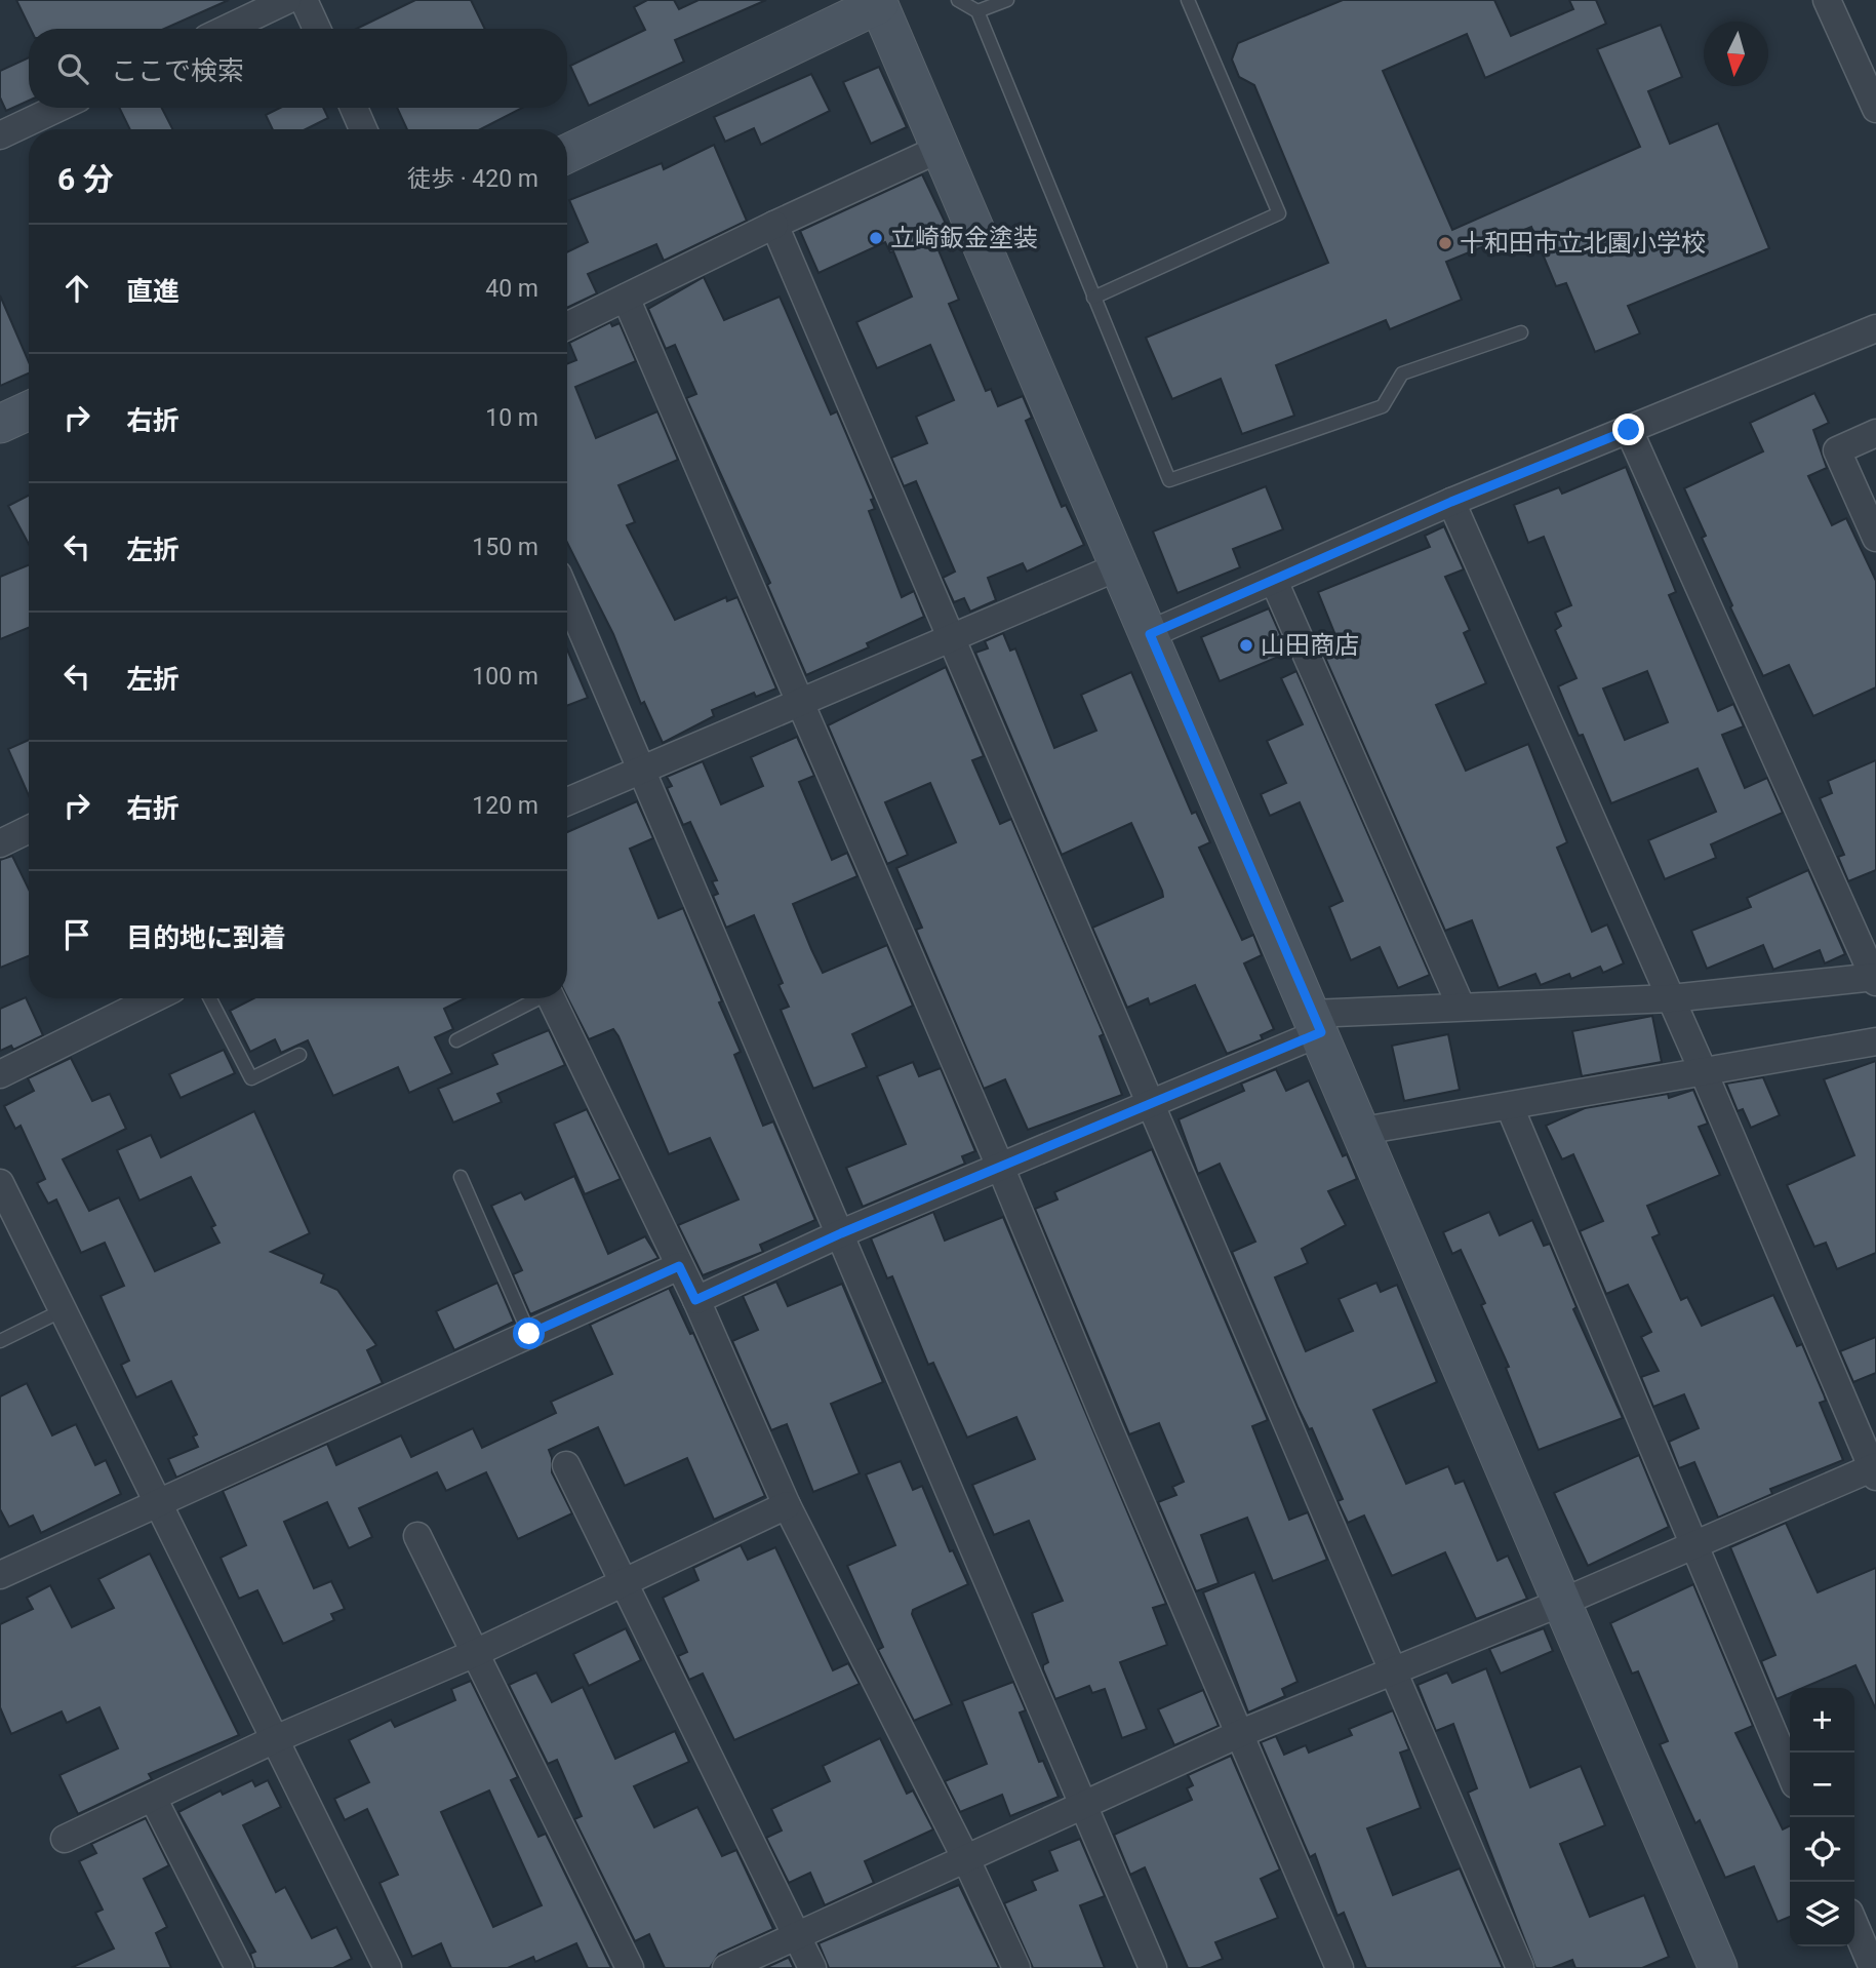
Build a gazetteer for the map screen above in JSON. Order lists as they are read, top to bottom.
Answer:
{
  "places": ["立崎鈑金塗装", "十和田市立北園小学校", "山田商店"],
  "north": "bottom",
  "page": {
    "search": "ここで検索",
    "heading": ["6 分", "徒歩 · 420 m"],
    "list": [
      ["直進", "40 m"],
      ["右折", "10 m"],
      ["左折", "150 m"],
      ["左折", "100 m"],
      ["右折", "120 m"],
      "目的地に到着"
    ],
    "map_buttons": ["+", "−"]
  }
}
